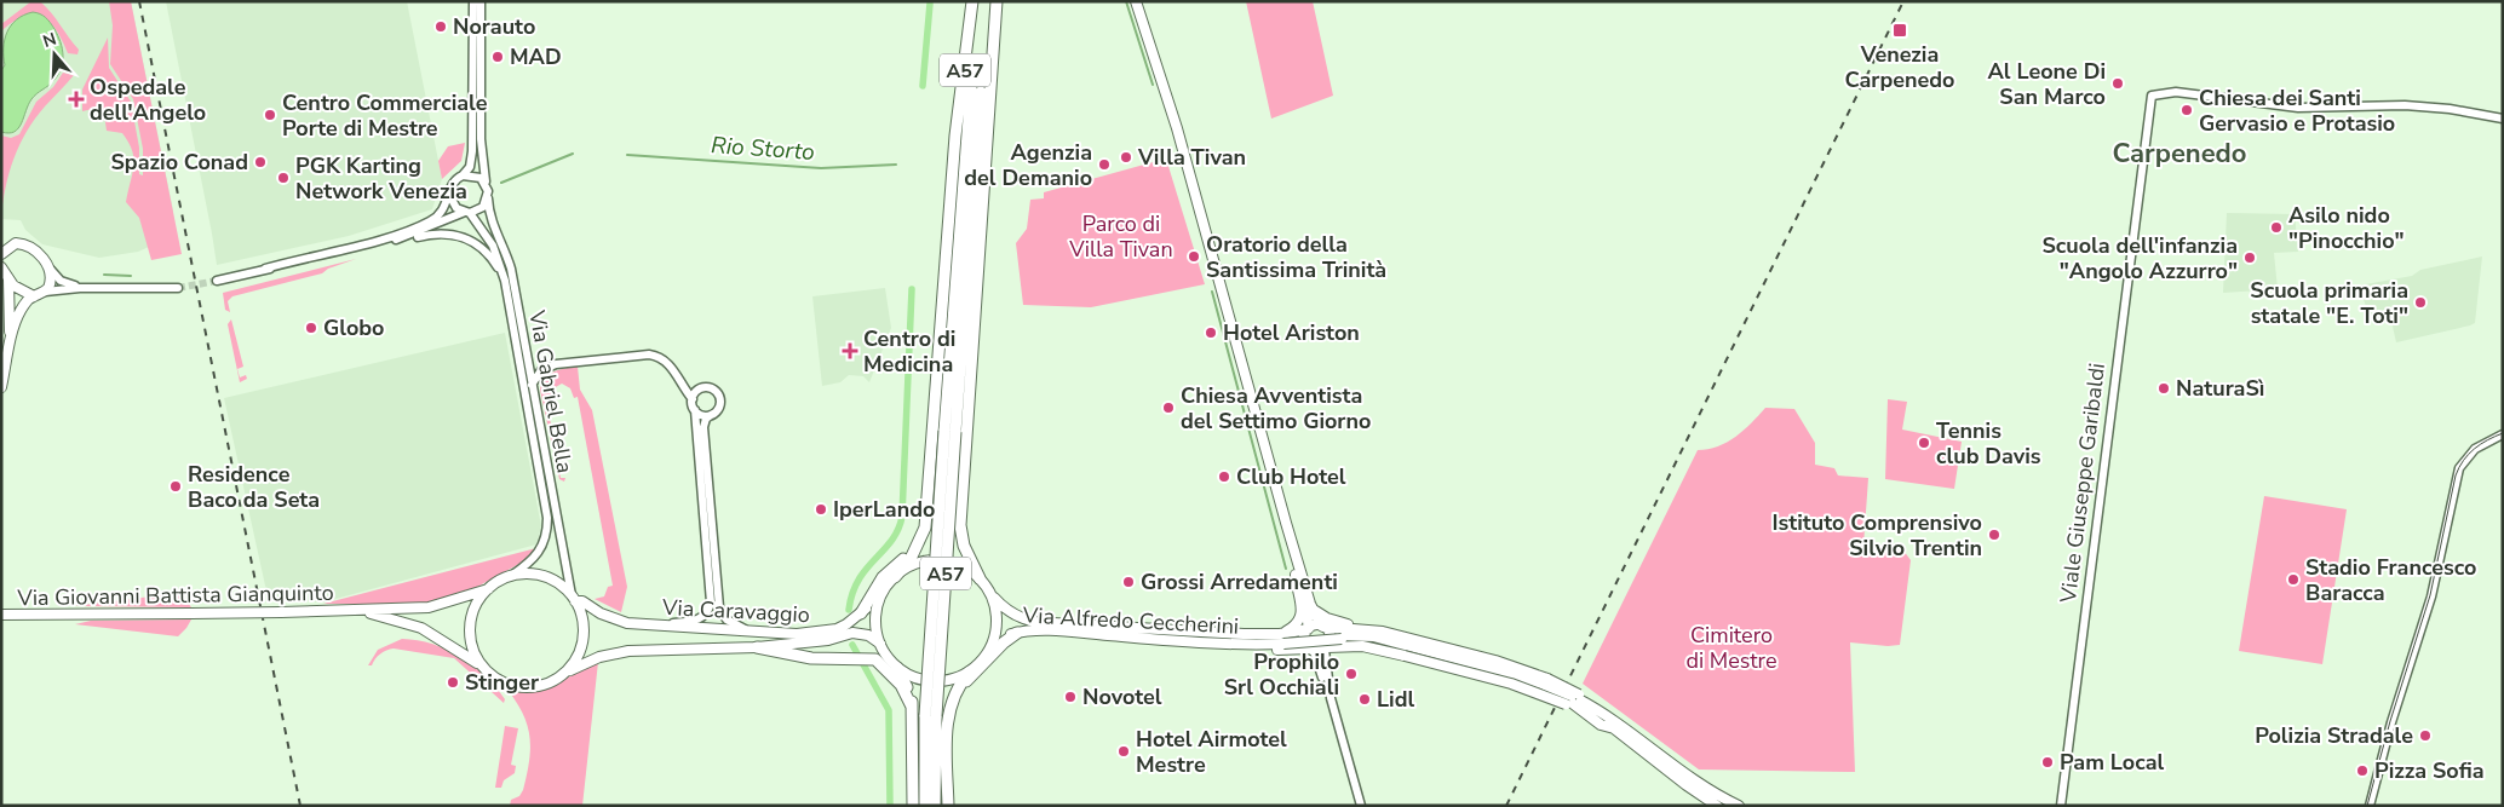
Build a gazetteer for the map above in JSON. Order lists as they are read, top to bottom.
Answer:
{
  "streets": {
    "highway": ["A57"],
    "main road": ["Via Giovanni Battista Gianquinto", "Via Caravaggio", "Via Alfredo Ceccherini"],
    "street": ["Via Gabriel Bella", "Viale Giuseppe Garibaldi"]
  },
  "crossings": [
    ["A57", "Via Caravaggio"],
    ["A57", "Via Alfredo Ceccherini"],
    ["Via Gabriel Bella", "Via Giovanni Battista Gianquinto"],
    ["Via Gabriel Bella", "Via Caravaggio"],
    ["Via Giovanni Battista Gianquinto", "Via Caravaggio"],
    ["Via Caravaggio", "Via Alfredo Ceccherini"]
  ],
  "districts": ["Carpenedo"],
  "water": ["Rio Storto"],
  "parks": ["Parco di Villa Tivan", "Cimitero di Mestre"],
  "places": {
    "other": [
      "Norauto",
      "MAD",
      "Al Leone Di San Marco",
      "Chiesa dei Santi Gervasio e Protasio",
      "Centro Commerciale Porte di Mestre",
      "Villa Tivan",
      "Spazio Conad",
      "Agenzia del Demanio",
      "PGK Karting Network Venezia",
      "Asilo nido \"Pinocchio\"",
      "Oratorio della Santissima Trinità",
      "Scuola dell'infanzia \"Angolo Azzurro\"",
      "Scuola primaria statale \"E. Toti\"",
      "Globo",
      "Hotel Ariston",
      "NaturaSì",
      "Chiesa Avventista del Settimo Giorno",
      "Tennis club Davis",
      "Club Hotel",
      "Residence Baco da Seta",
      "IperLando",
      "Istituto Comprensivo Silvio Trentin",
      "Stadio Francesco Baracca",
      "Grossi Arredamenti",
      "Prophilo Srl Occhiali",
      "Stinger",
      "Novotel",
      "Lidl",
      "Polizia Stradale",
      "Hotel Airmotel Mestre",
      "Pam Local",
      "Pizza Sofia"
    ],
    "transit": ["Venezia Carpenedo"],
    "health": ["Ospedale dell'Angelo", "Centro di Medicina"]
  },
  "north": "top"
}
